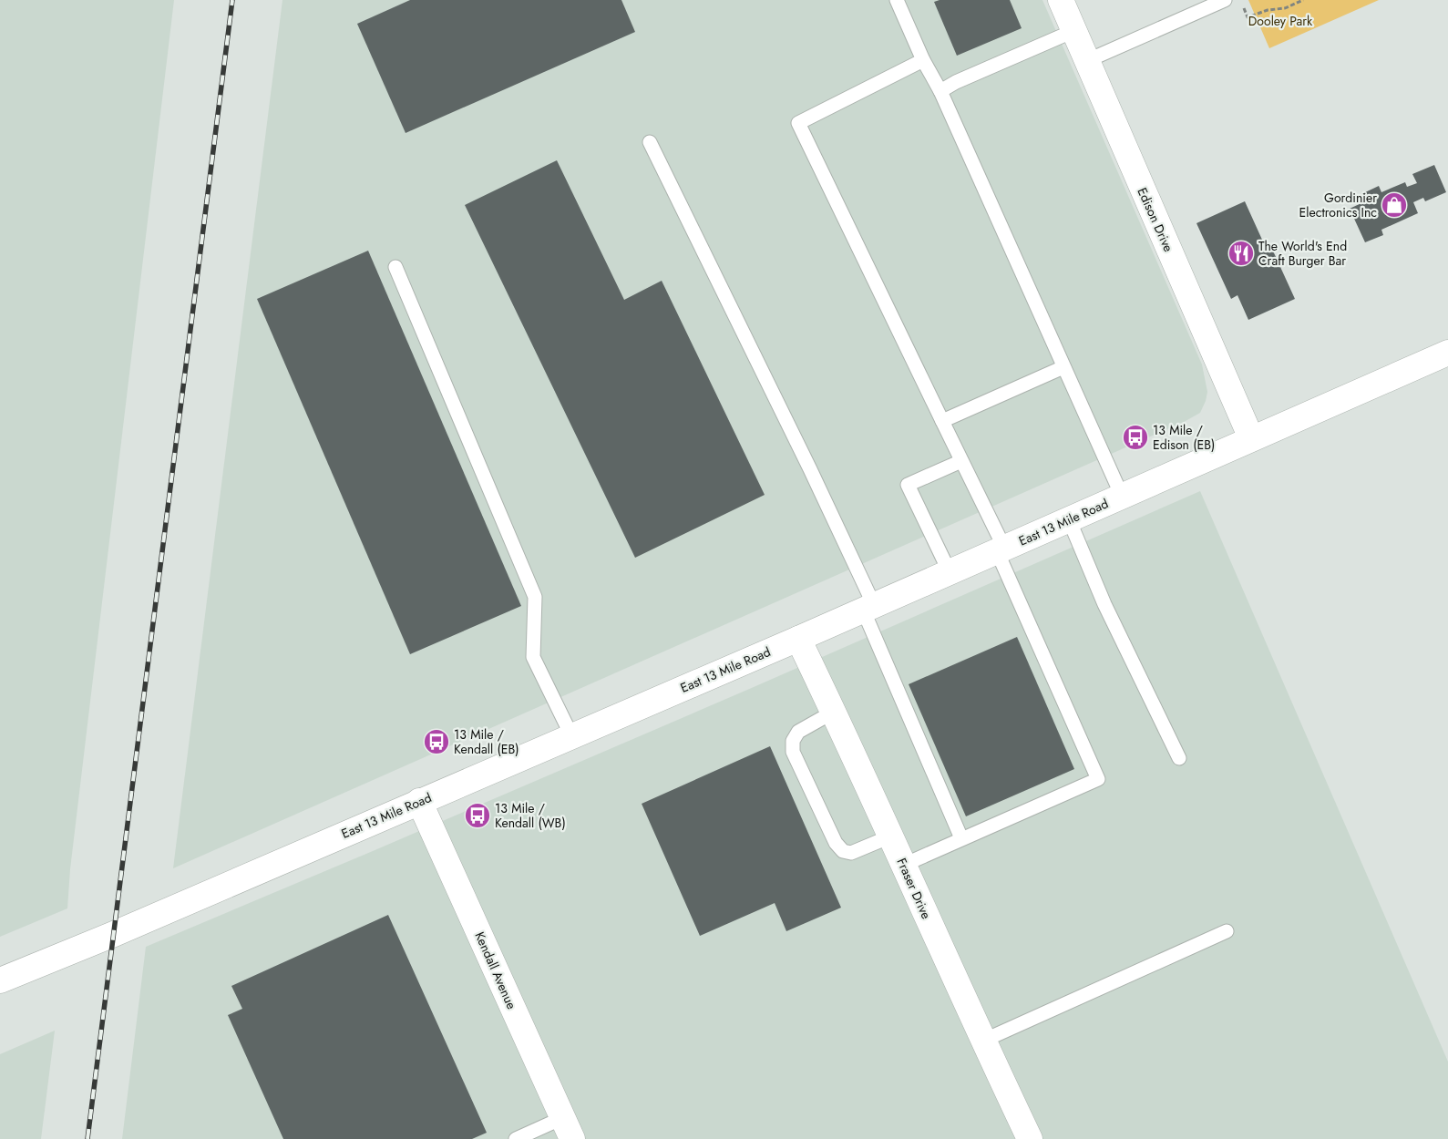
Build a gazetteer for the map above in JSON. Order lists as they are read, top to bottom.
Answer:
{
  "streets": {
    "main road": [
      "Edison Drive",
      "East 13 Mile Road",
      "Fraser Drive",
      "Kendall Avenue"
    ]
  },
  "crossings": [
    ["Edison Drive", "East 13 Mile Road"],
    ["East 13 Mile Road", "Fraser Drive"],
    ["East 13 Mile Road", "Kendall Avenue"]
  ],
  "parks": ["Dooley Park"],
  "places": {
    "shop": ["Gordinier Electronics Inc"],
    "restaurant": ["The World's End Craft Burger Bar"],
    "bus stop": ["13 Mile / Edison (EB)", "13 Mile / Kendall (EB)", "13 Mile / Kendall (WB)"]
  }
}
